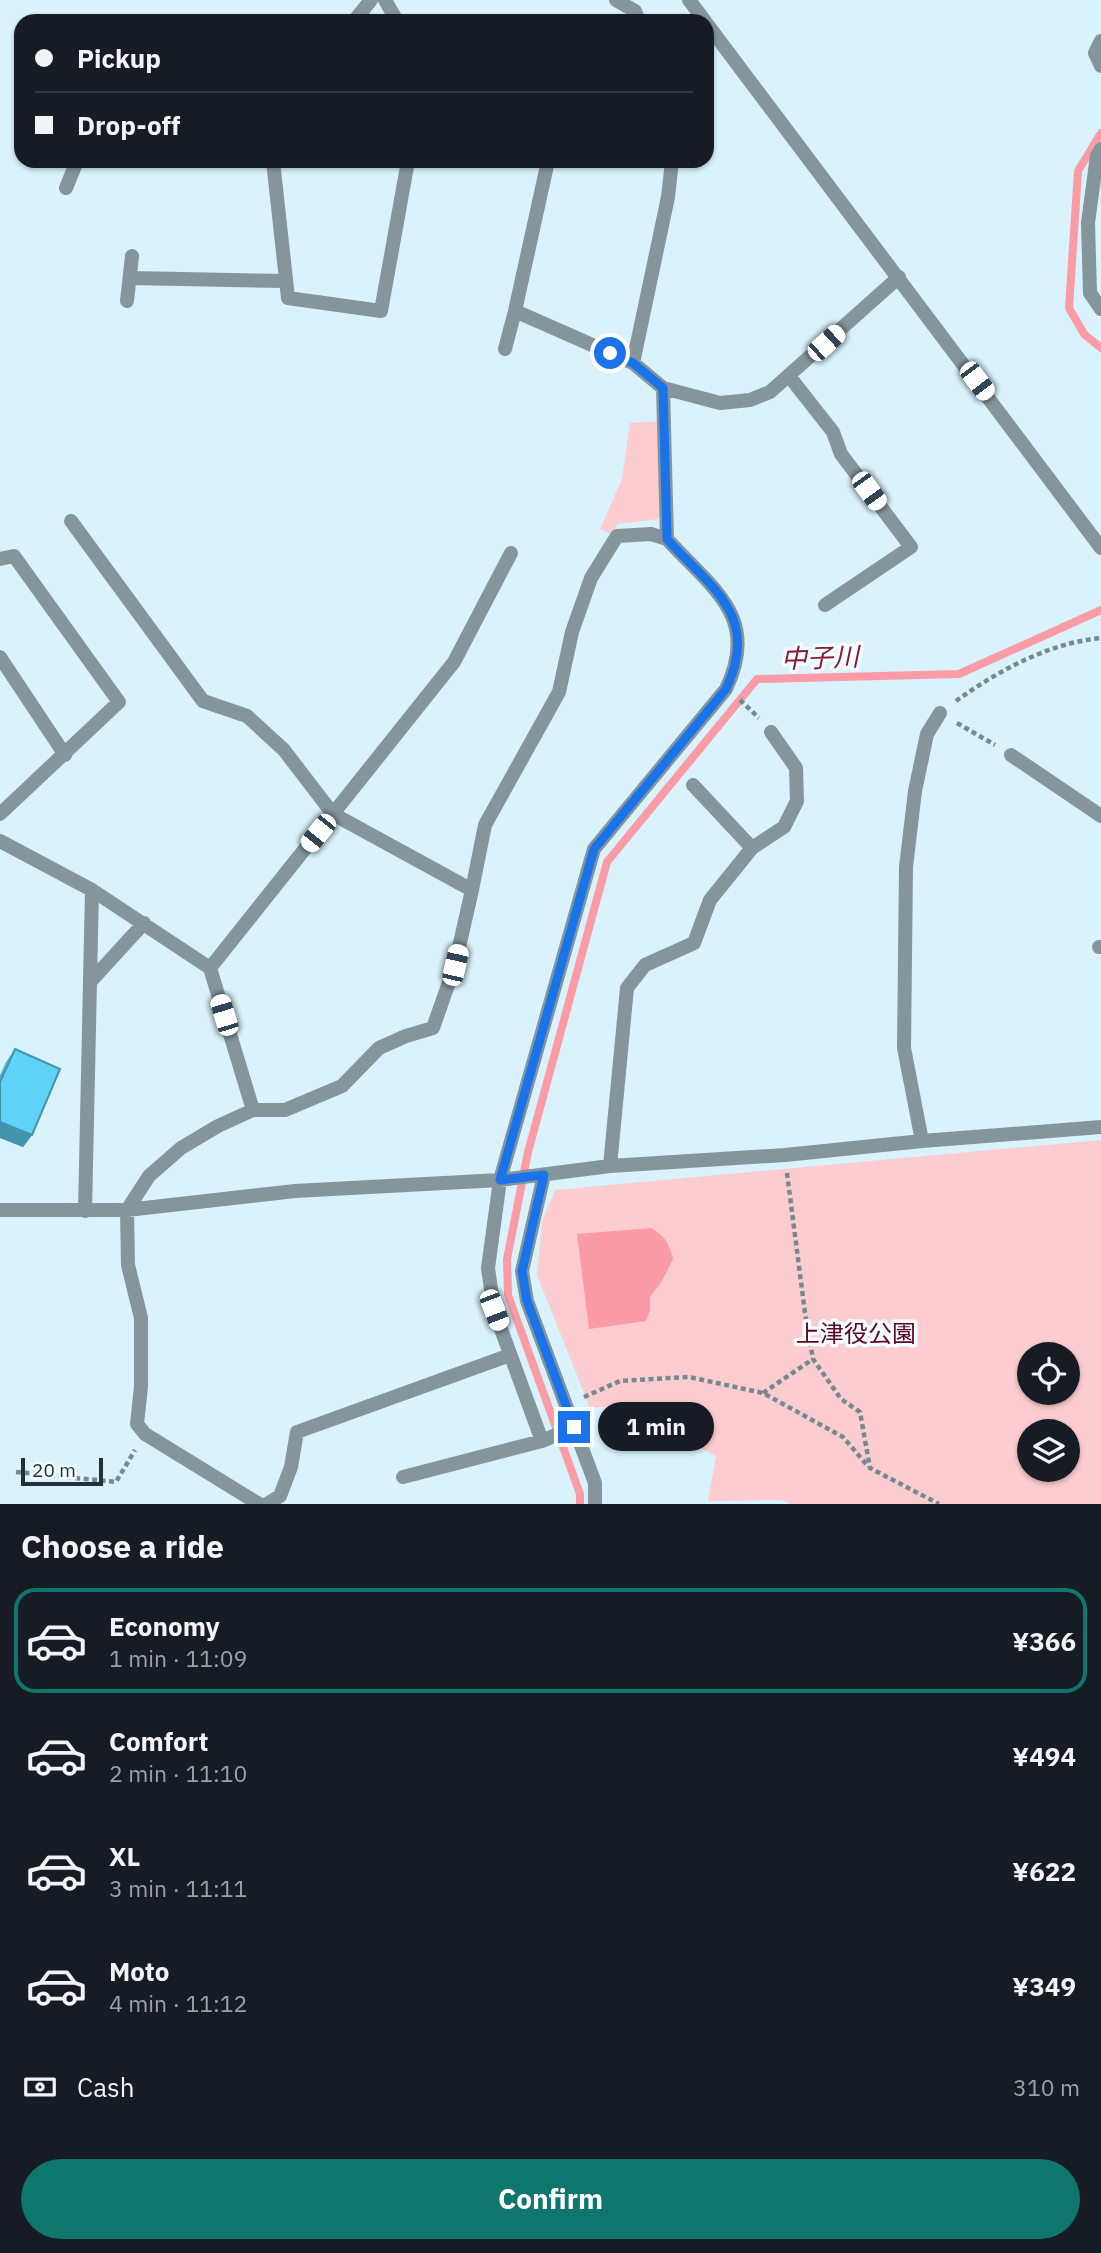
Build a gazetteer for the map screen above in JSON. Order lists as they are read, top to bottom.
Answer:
{
  "water": ["中子川"],
  "parks": ["上津役公園"],
  "scale_bar": "20 m",
  "page": {
    "banner": ["Pickup", "Drop-off"],
    "bubble": "1 min",
    "scale": "20 m",
    "heading": "Choose a ride",
    "list": [
      {
        "name": "Economy",
        "note": "1 min · 11:09",
        "value": "¥366"
      },
      {
        "name": "Comfort",
        "note": "2 min · 11:10",
        "value": "¥494"
      },
      {
        "name": "XL",
        "note": "3 min · 11:11",
        "value": "¥622"
      },
      {
        "name": "Moto",
        "note": "4 min · 11:12",
        "value": "¥349"
      }
    ],
    "pay": ["Cash", "310 m"],
    "buttons": "Confirm"
  }
}
